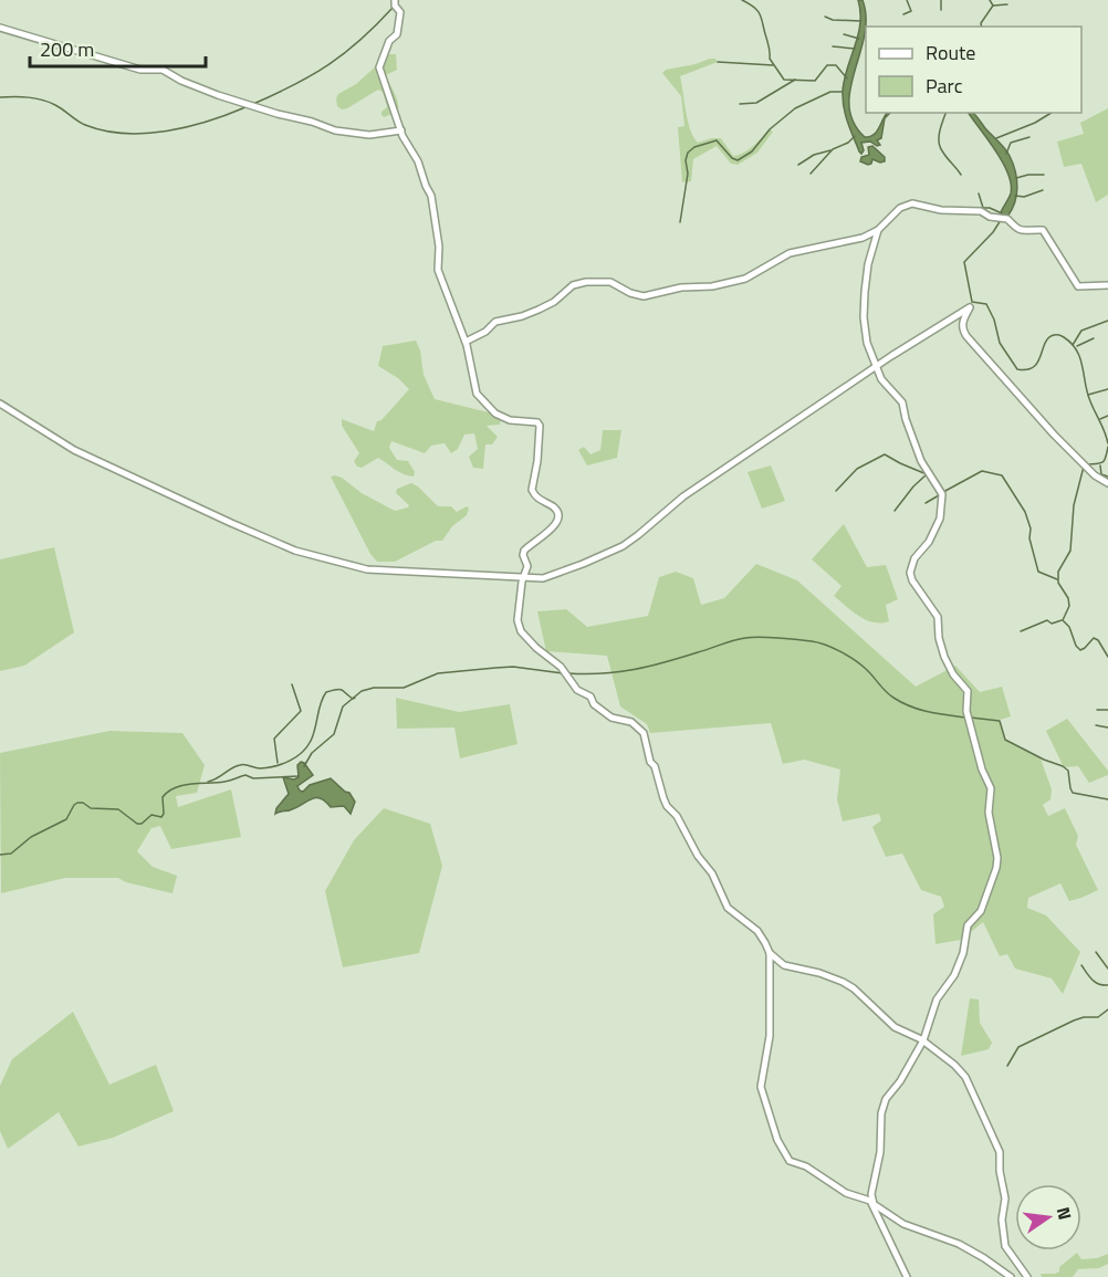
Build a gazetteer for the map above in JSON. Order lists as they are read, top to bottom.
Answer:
{
  "legend": ["Route", "Parc"],
  "scale_bar": "200 m",
  "north": "right"
}
